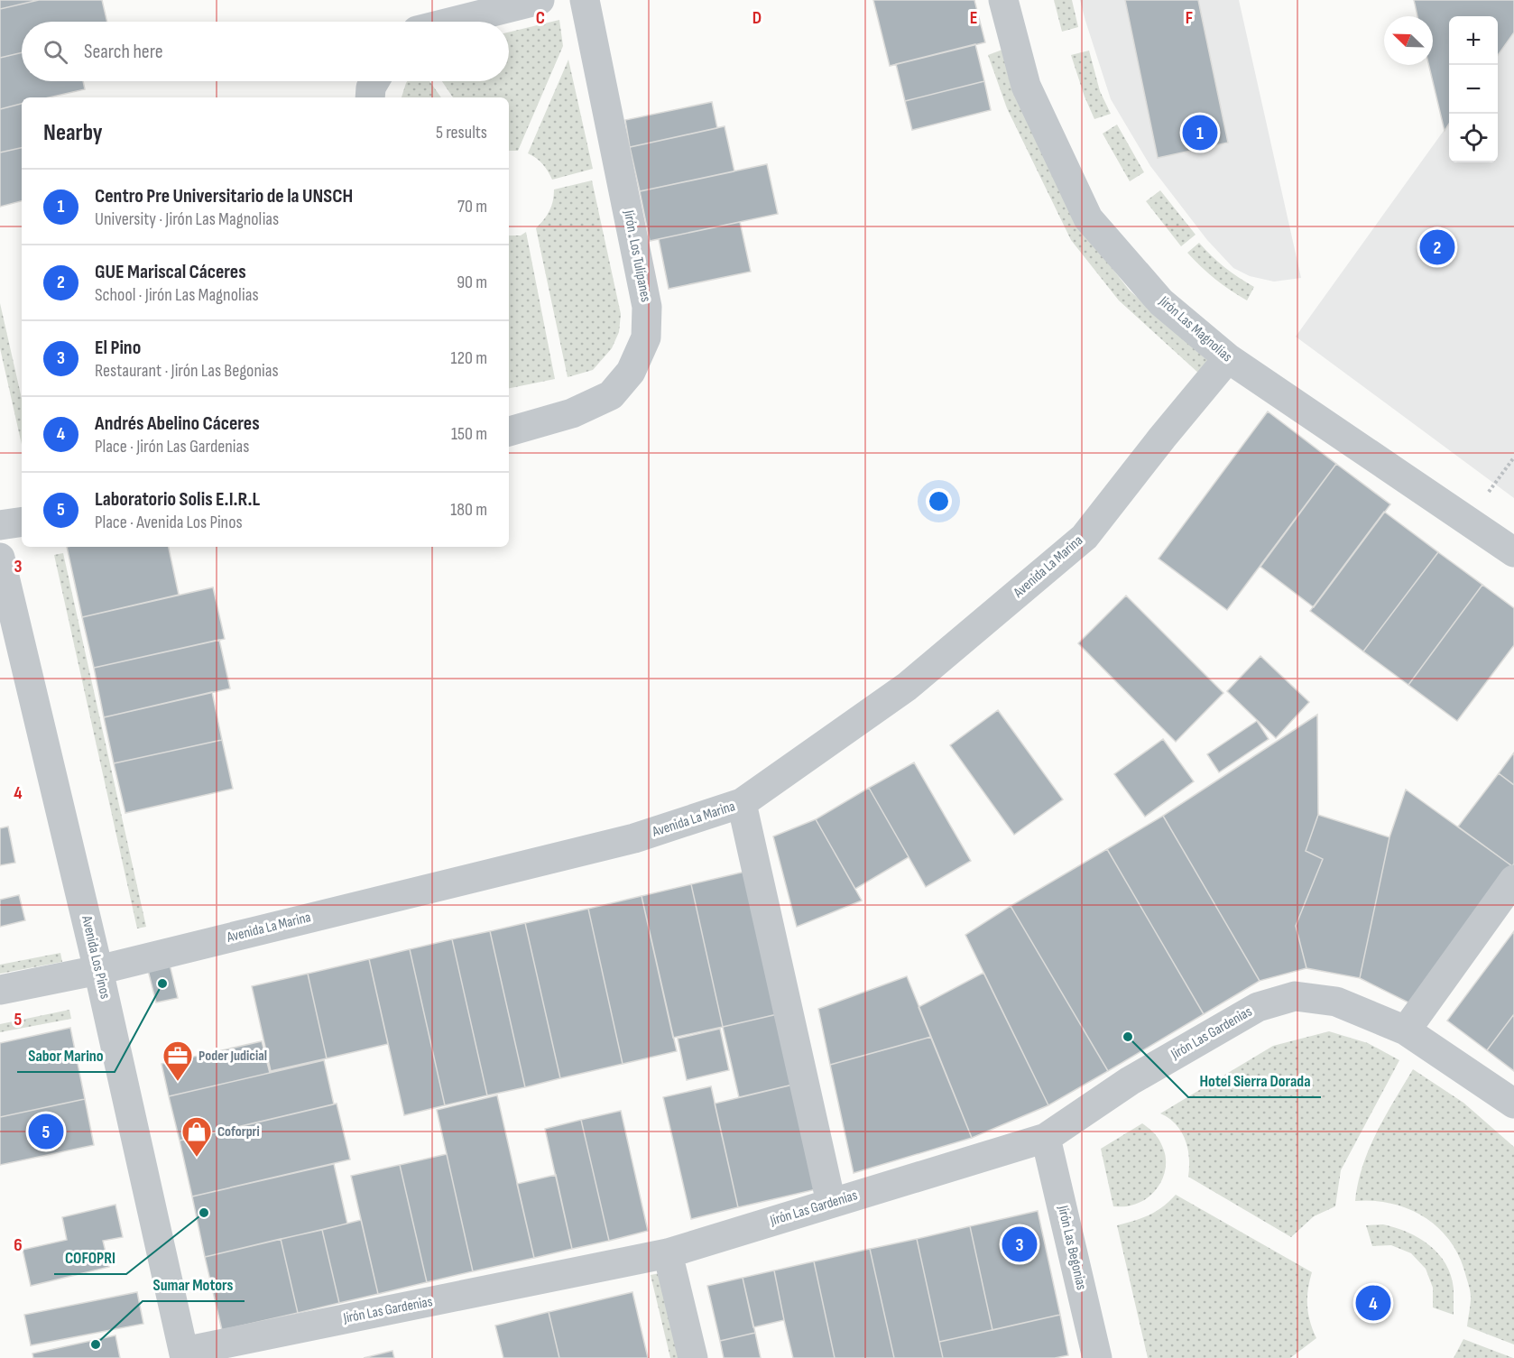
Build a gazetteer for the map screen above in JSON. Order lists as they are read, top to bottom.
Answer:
{
  "streets": {
    "street": [
      "Jirón . Los Tulipanes",
      "Jirón Las Magnolias",
      "Avenida La Marina",
      "Avenida Los Pinos",
      "Jirón Las Gardenias",
      "Jirón Las Begonias"
    ]
  },
  "crossings": [
    ["Jirón Las Magnolias", "Avenida La Marina"],
    ["Avenida La Marina", "Avenida Los Pinos"],
    ["Avenida Los Pinos", "Jirón Las Gardenias"],
    ["Jirón Las Gardenias", "Jirón Las Begonias"]
  ],
  "places": {
    "other": [
      "Sabor Marino",
      "Hotel Sierra Dorada",
      "COFOPRI",
      "Sumar Motors"
    ],
    "office": ["Poder Judicial"],
    "shop": ["Coforpri"]
  },
  "north": "top left",
  "page": {
    "map_buttons": ["+", "−"],
    "search": "Search here",
    "heading": ["Nearby", "5 results"],
    "pins": [
      "1",
      "2",
      "5",
      "3",
      "4"
    ],
    "list": [
      {
        "mark": "1",
        "name": "Centro Pre Universitario de la UNSCH",
        "note": "University · Jirón Las Magnolias",
        "value": "70 m"
      },
      {
        "mark": "2",
        "name": "GUE Mariscal Cáceres",
        "note": "School · Jirón Las Magnolias",
        "value": "90 m"
      },
      {
        "mark": "3",
        "name": "El Pino",
        "note": "Restaurant · Jirón Las Begonias",
        "value": "120 m"
      },
      {
        "mark": "4",
        "name": "Andrés Abelino Cáceres",
        "note": "Place · Jirón Las Gardenias",
        "value": "150 m"
      },
      {
        "mark": "5",
        "name": "Laboratorio Solis E.I.R.L",
        "note": "Place · Avenida Los Pinos",
        "value": "180 m"
      }
    ]
  },
  "grid": {
    "columns": [
      "C",
      "D",
      "E",
      "F"
    ],
    "rows": [
      "3",
      "4",
      "5",
      "6"
    ]
  }
}
